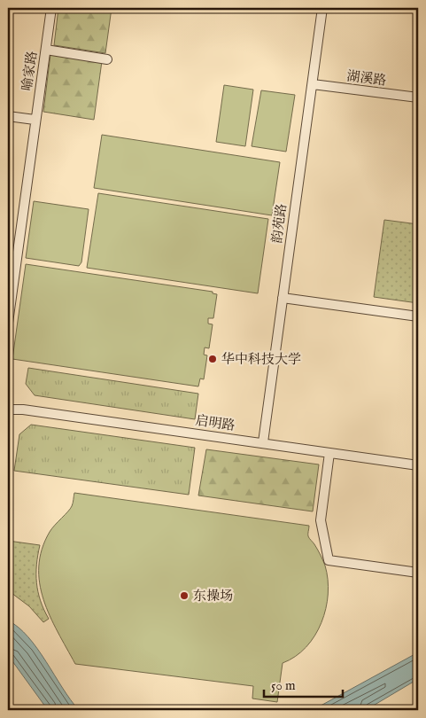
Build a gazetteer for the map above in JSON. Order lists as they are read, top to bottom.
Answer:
{
  "streets": {
    "street": [
      "喻家路",
      "湖溪路",
      "韵苑路",
      "启明路"
    ]
  },
  "crossings": [
    ["湖溪路", "韵苑路"],
    ["韵苑路", "启明路"]
  ],
  "places": ["华中科技大学", "东操场"],
  "scale_bar": "50 m"
}
